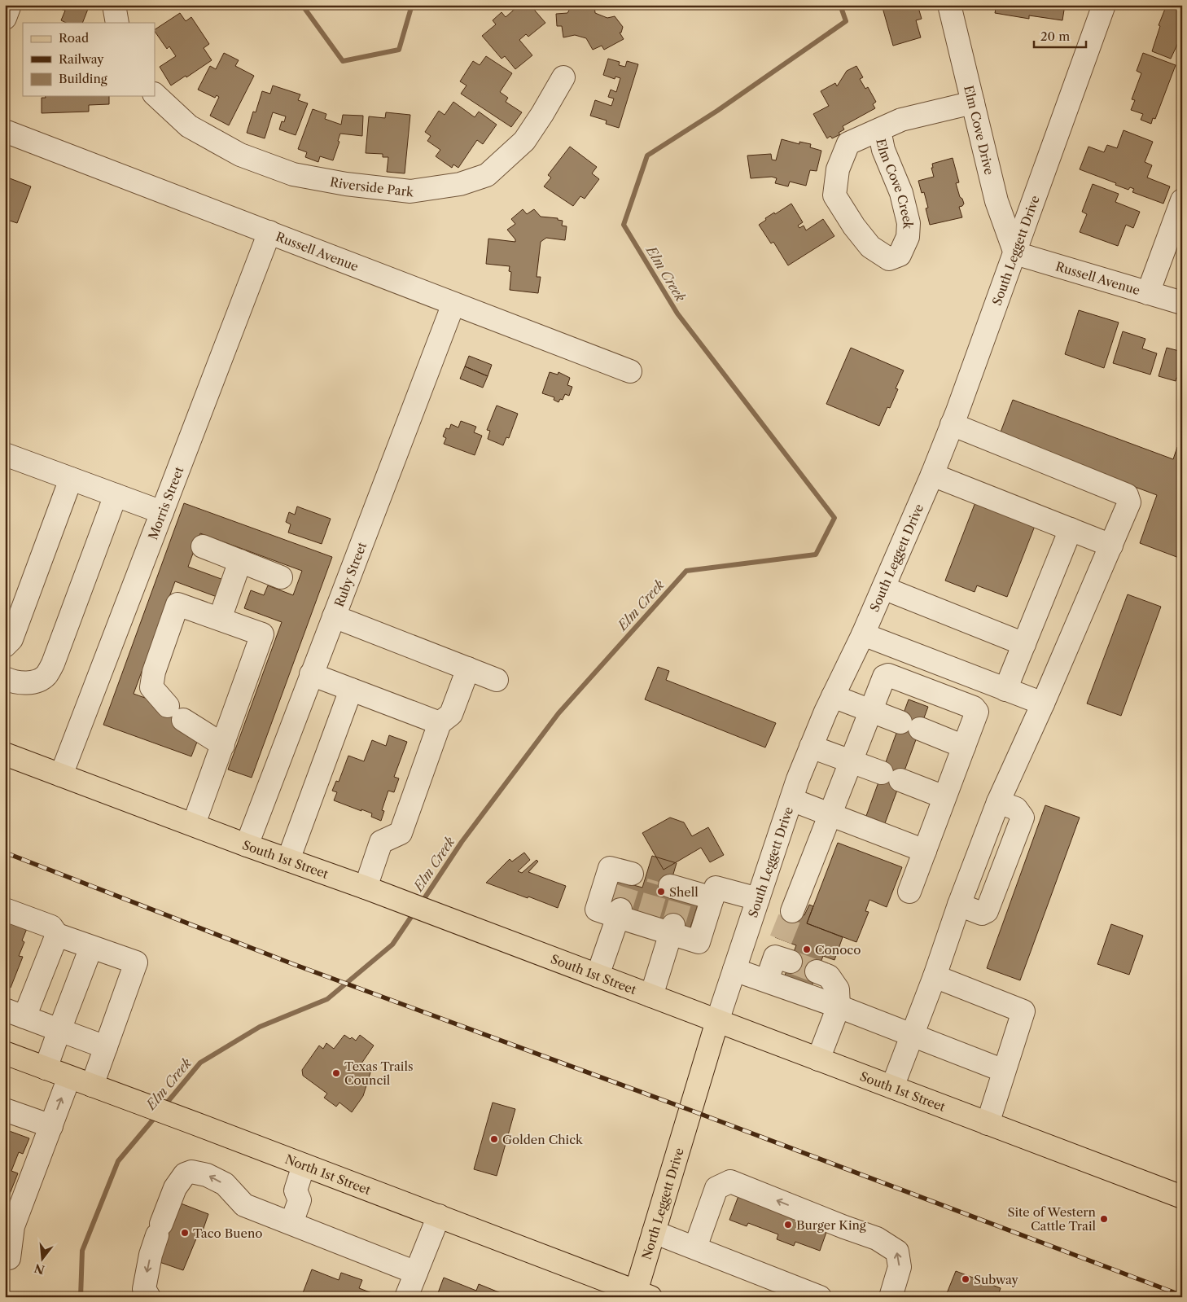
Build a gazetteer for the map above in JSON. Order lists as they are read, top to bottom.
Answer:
{
  "streets": {
    "main road": [
      "South Leggett Drive",
      "South 1st Street",
      "North 1st Street",
      "North Leggett Drive"
    ],
    "street": [
      "Elm Cove Drive",
      "Elm Cove Creek",
      "Riverside Park",
      "Russell Avenue",
      "Morris Street",
      "Ruby Street"
    ]
  },
  "crossings": [
    ["Elm Cove Drive", "South Leggett Drive"],
    ["Elm Cove Drive", "Russell Avenue"],
    ["South Leggett Drive", "Russell Avenue"],
    ["South Leggett Drive", "South 1st Street"],
    ["South Leggett Drive", "North Leggett Drive"],
    ["Russell Avenue", "Morris Street"],
    ["Russell Avenue", "Ruby Street"],
    ["Morris Street", "South 1st Street"],
    ["Ruby Street", "South 1st Street"],
    ["North 1st Street", "North Leggett Drive"]
  ],
  "water": ["Elm Creek"],
  "places": [
    "Shell",
    "Conoco",
    "Texas Trails Council",
    "Golden Chick",
    "Site of Western Cattle Trail",
    "Burger King",
    "Taco Bueno",
    "Subway"
  ],
  "legend": ["Road", "Railway", "Building"],
  "scale_bar": "20 m",
  "north": "bottom"
}
